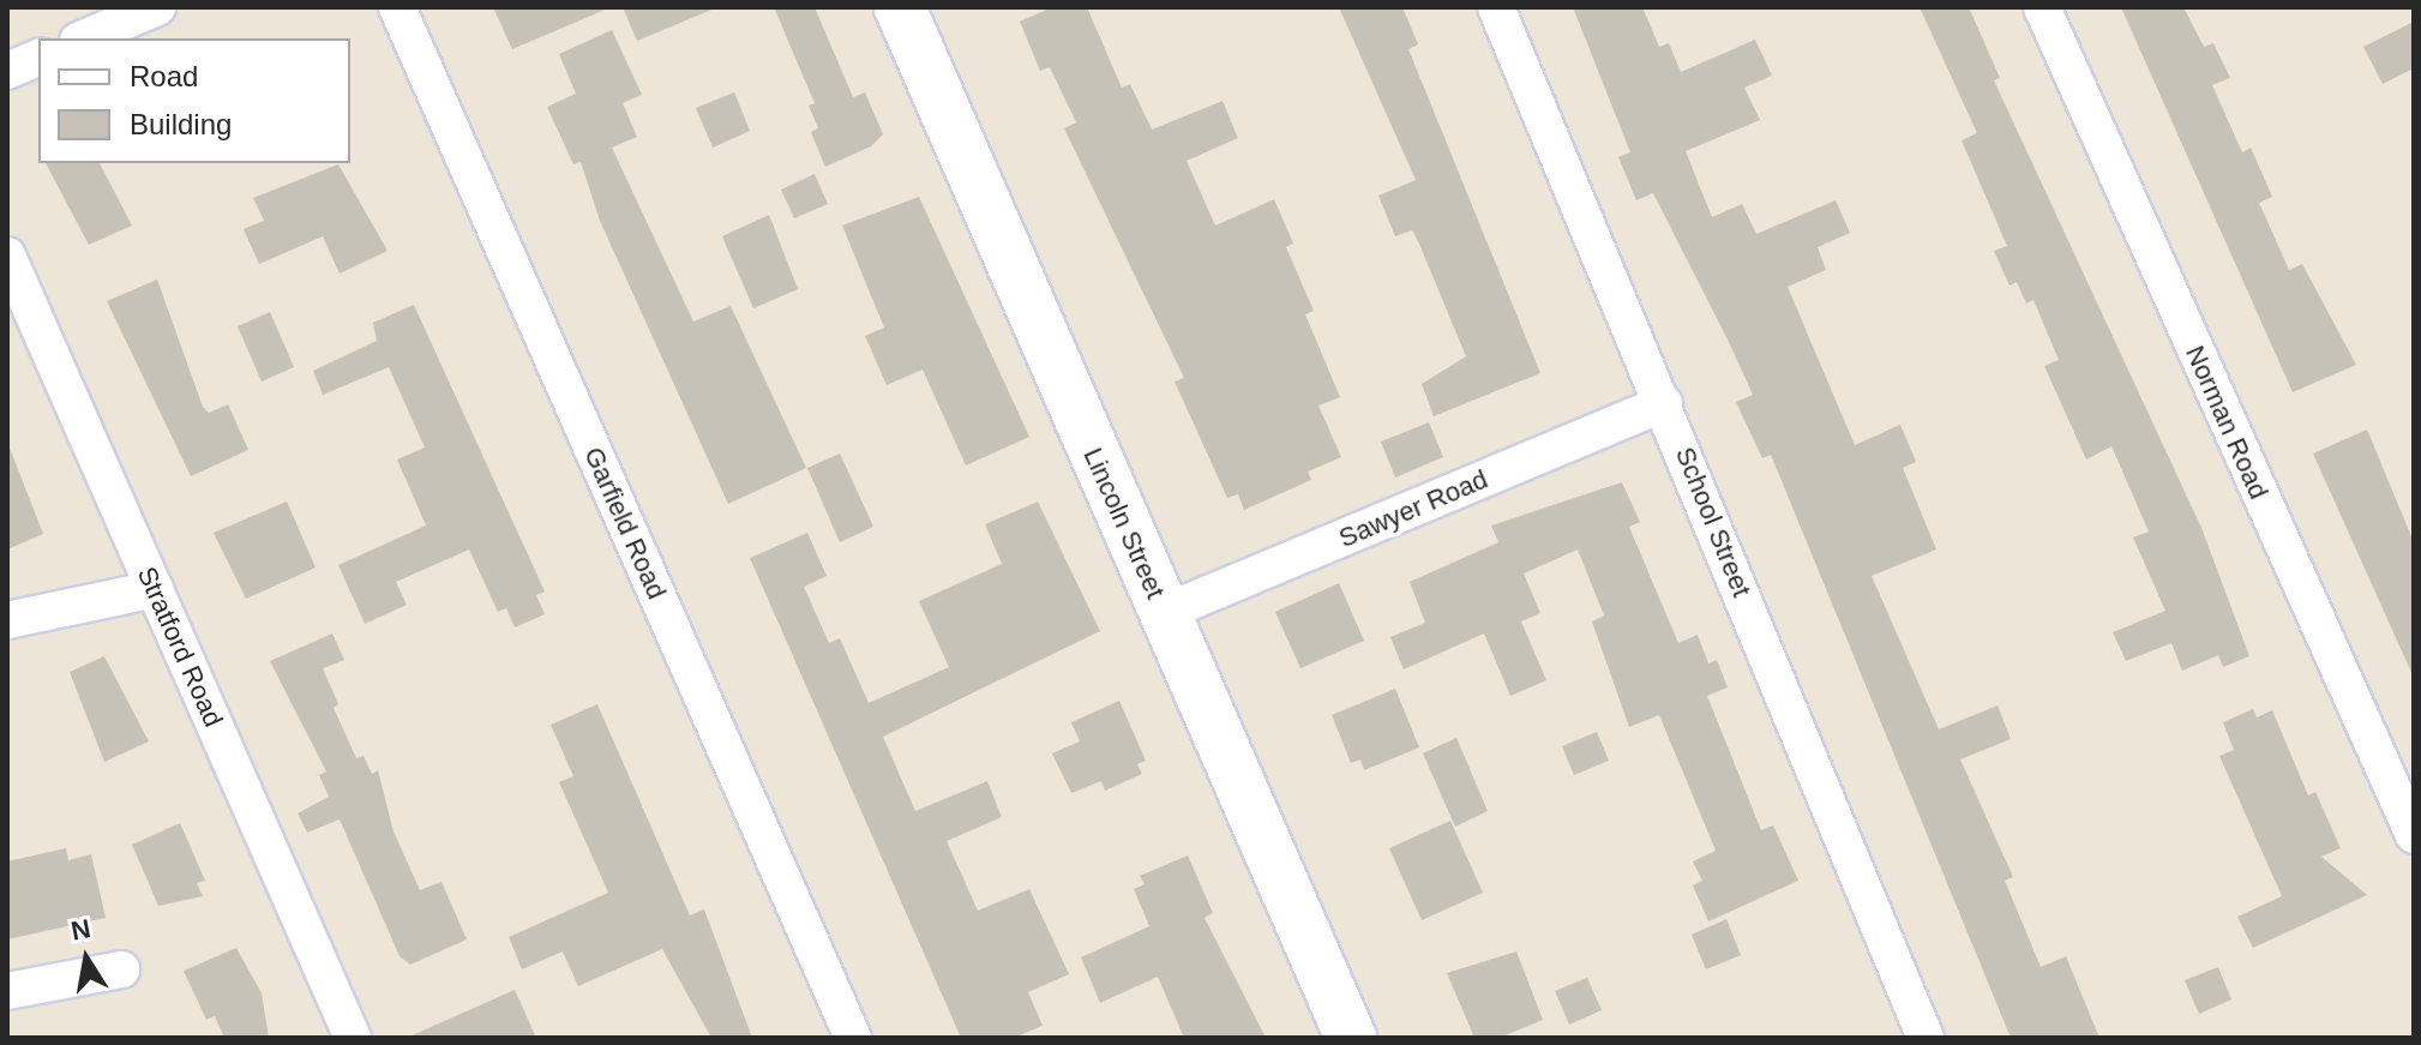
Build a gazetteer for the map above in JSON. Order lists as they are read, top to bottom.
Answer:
{
  "streets": {
    "street": [
      "Norman Road",
      "Sawyer Road",
      "School Street",
      "Garfield Road",
      "Lincoln Street",
      "Stratford Road"
    ]
  },
  "crossings": [
    ["Sawyer Road", "School Street"],
    ["Sawyer Road", "Lincoln Street"]
  ],
  "legend": ["Road", "Building"],
  "north": "top"
}
